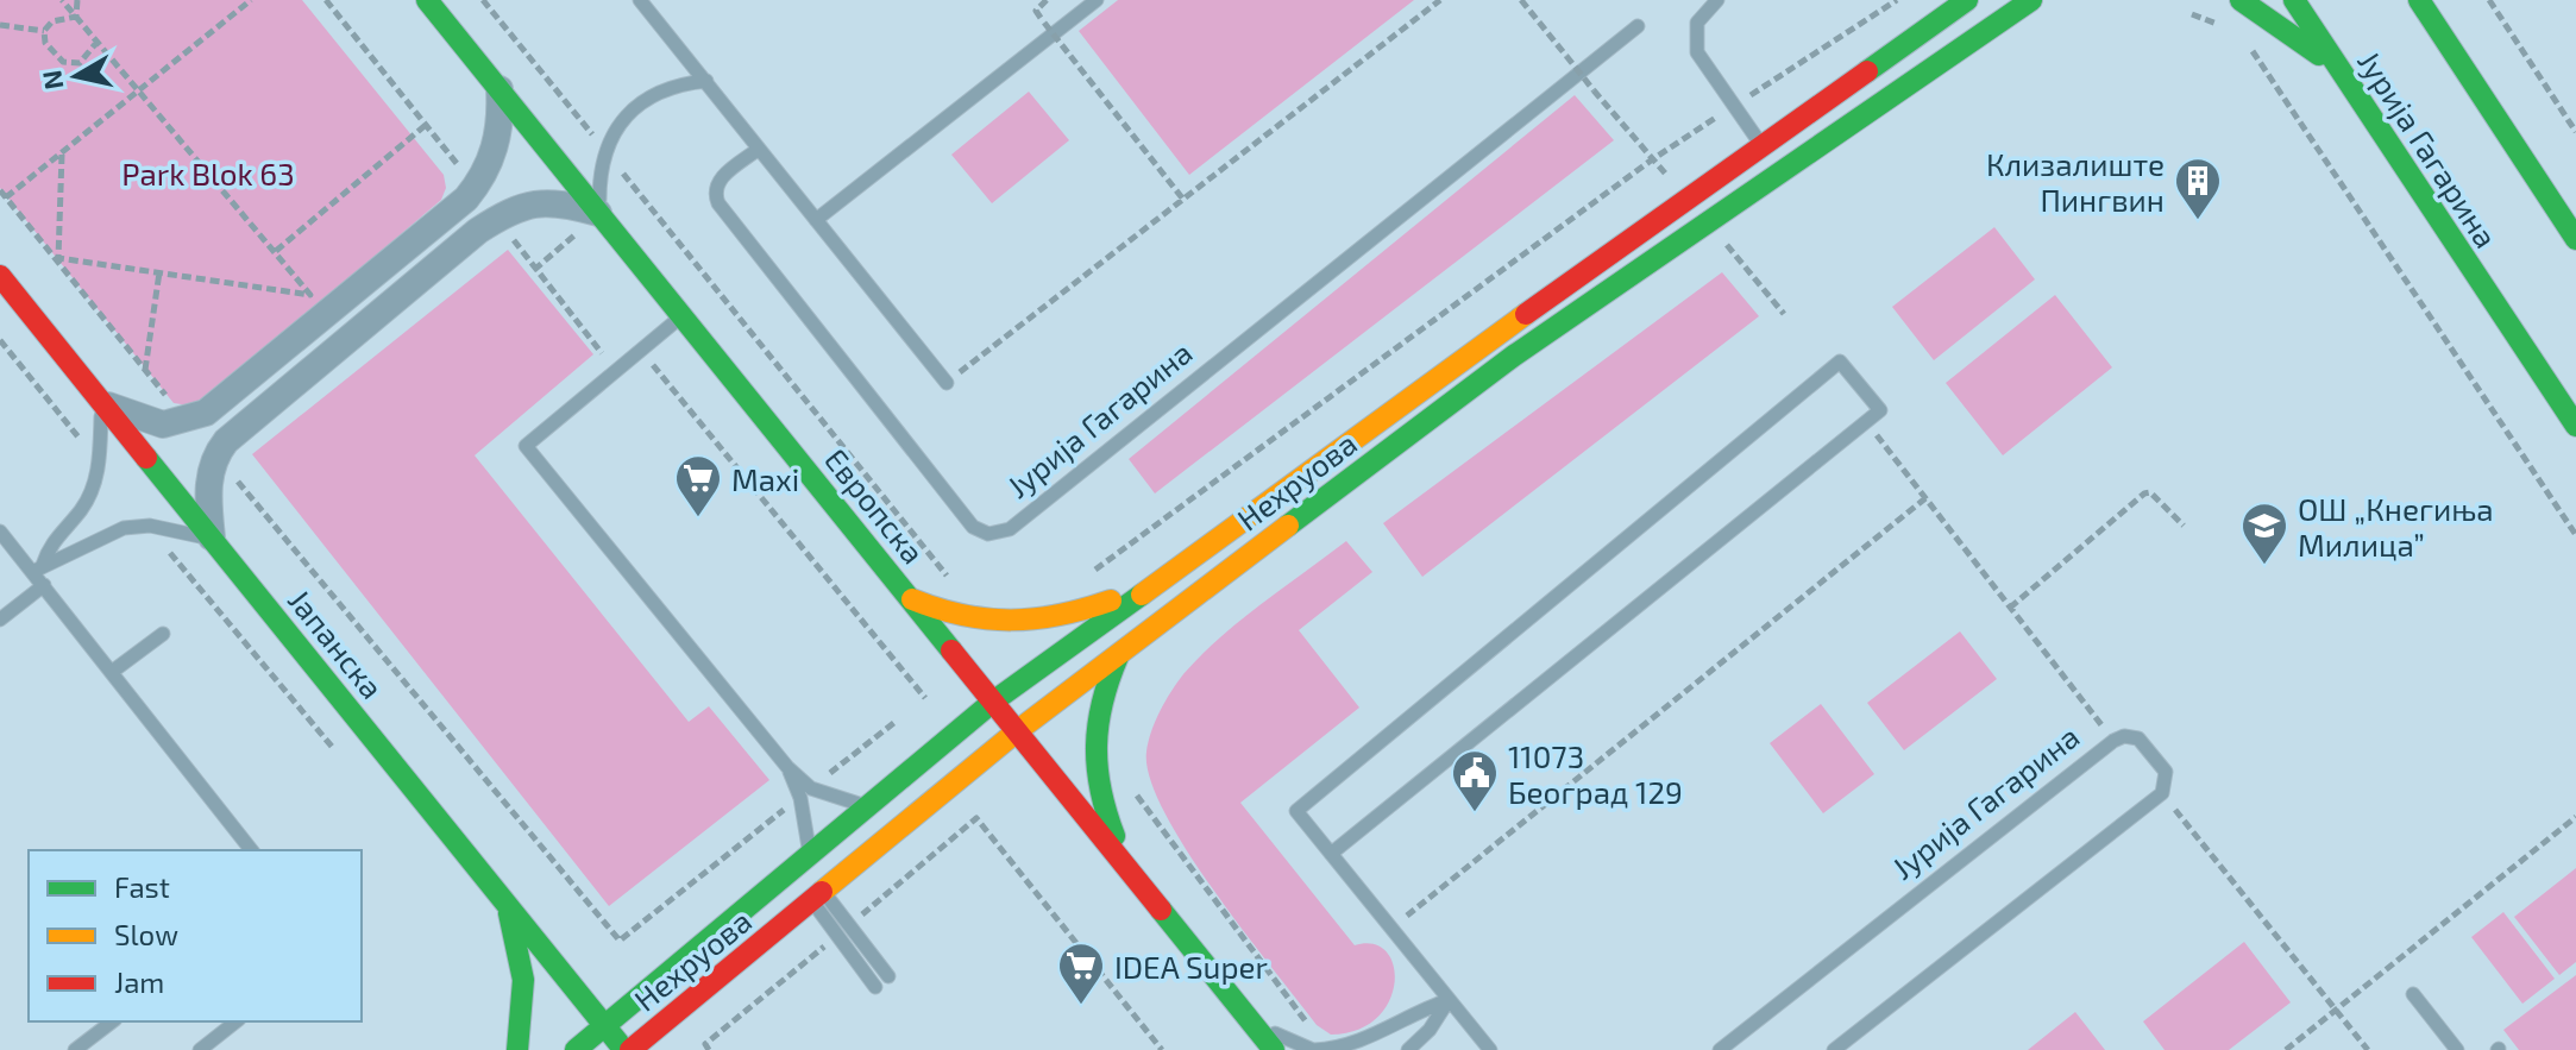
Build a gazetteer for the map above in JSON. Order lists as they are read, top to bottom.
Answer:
{
  "streets": {
    "street": [
      "Јурија Гагарина",
      "Нехруова",
      "Европска",
      "Јапанска"
    ]
  },
  "crossings": [
    ["Нехруова", "Европска"],
    ["Нехруова", "Јапанска"]
  ],
  "parks": ["Park Blok 63"],
  "places": {
    "building": ["Клизалиште Пингвин"],
    "supermarket": ["Maxi", "IDEA Super"],
    "school or university": ["ОШ „Кнегиња Милица”"],
    "public building": ["11073 Београд 129"]
  },
  "legend": ["Fast", "Slow", "Jam"],
  "north": "left"
}
